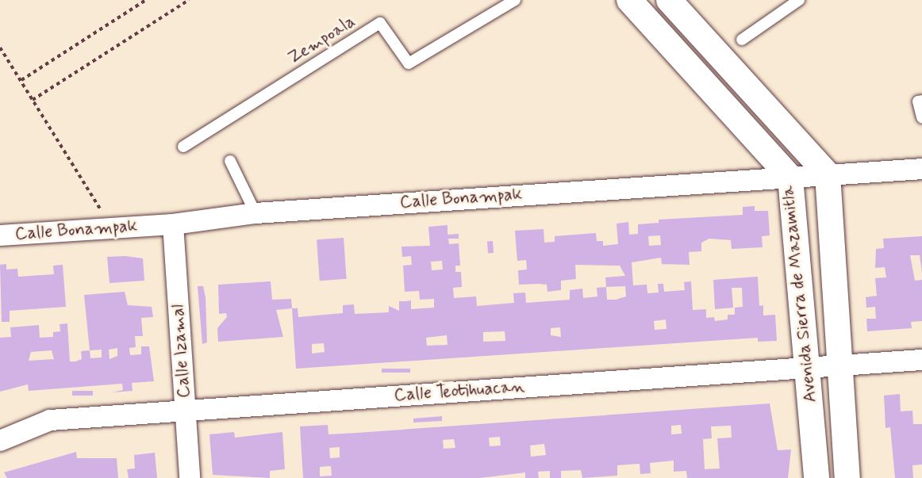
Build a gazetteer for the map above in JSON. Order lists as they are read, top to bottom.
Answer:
{
  "streets": {
    "street": [
      "Calle Bonampak",
      "Avenida Sierra de Mazamitla",
      "Calle Izamal",
      "Calle Teotihuacan"
    ],
    "lane": ["Zempoala"]
  },
  "crossings": [
    ["Calle Bonampak", "Avenida Sierra de Mazamitla"],
    ["Calle Bonampak", "Calle Izamal"],
    ["Avenida Sierra de Mazamitla", "Calle Teotihuacan"],
    ["Calle Izamal", "Calle Teotihuacan"]
  ]
}
